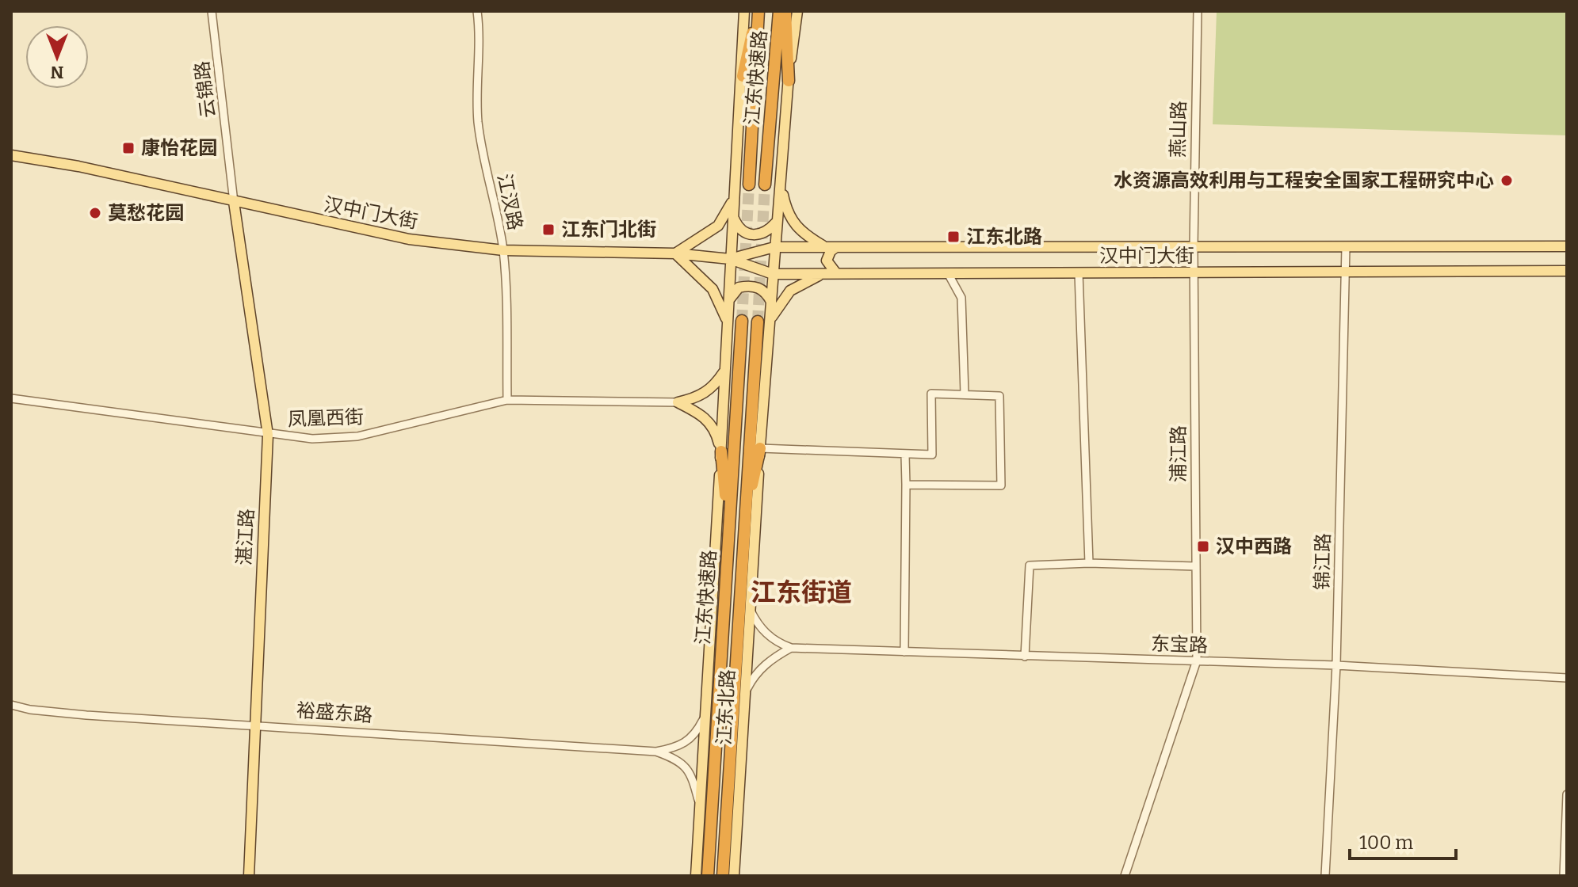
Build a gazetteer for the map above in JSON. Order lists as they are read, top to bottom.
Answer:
{
  "streets": {
    "highway": ["江东快速路"],
    "main road": ["汉中门大街", "湛江路", "江东北路"],
    "street": [
      "云锦路",
      "燕山路",
      "江汊路",
      "凤凰西街",
      "浦江路",
      "锦江路",
      "东宝路",
      "裕盛东路"
    ]
  },
  "crossings": [
    ["江东快速路", "江东北路"],
    ["云锦路", "汉中门大街"],
    ["云锦路", "湛江路"],
    ["燕山路", "汉中门大街"],
    ["燕山路", "浦江路"],
    ["江汊路", "汉中门大街"],
    ["江汊路", "凤凰西街"],
    ["汉中门大街", "浦江路"],
    ["汉中门大街", "湛江路"],
    ["汉中门大街", "锦江路"],
    ["汉中门大街", "江东北路"],
    ["凤凰西街", "湛江路"],
    ["浦江路", "东宝路"],
    ["湛江路", "裕盛东路"],
    ["锦江路", "东宝路"],
    ["江东北路", "裕盛东路"]
  ],
  "districts": ["江东街道"],
  "places": {
    "transit": [
      "康怡花园",
      "江东门北街",
      "江东北路",
      "汉中西路"
    ],
    "other": ["水资源高效利用与工程安全国家工程研究中心", "莫愁花园"]
  },
  "scale_bar": "100 m",
  "north": "bottom"
}
